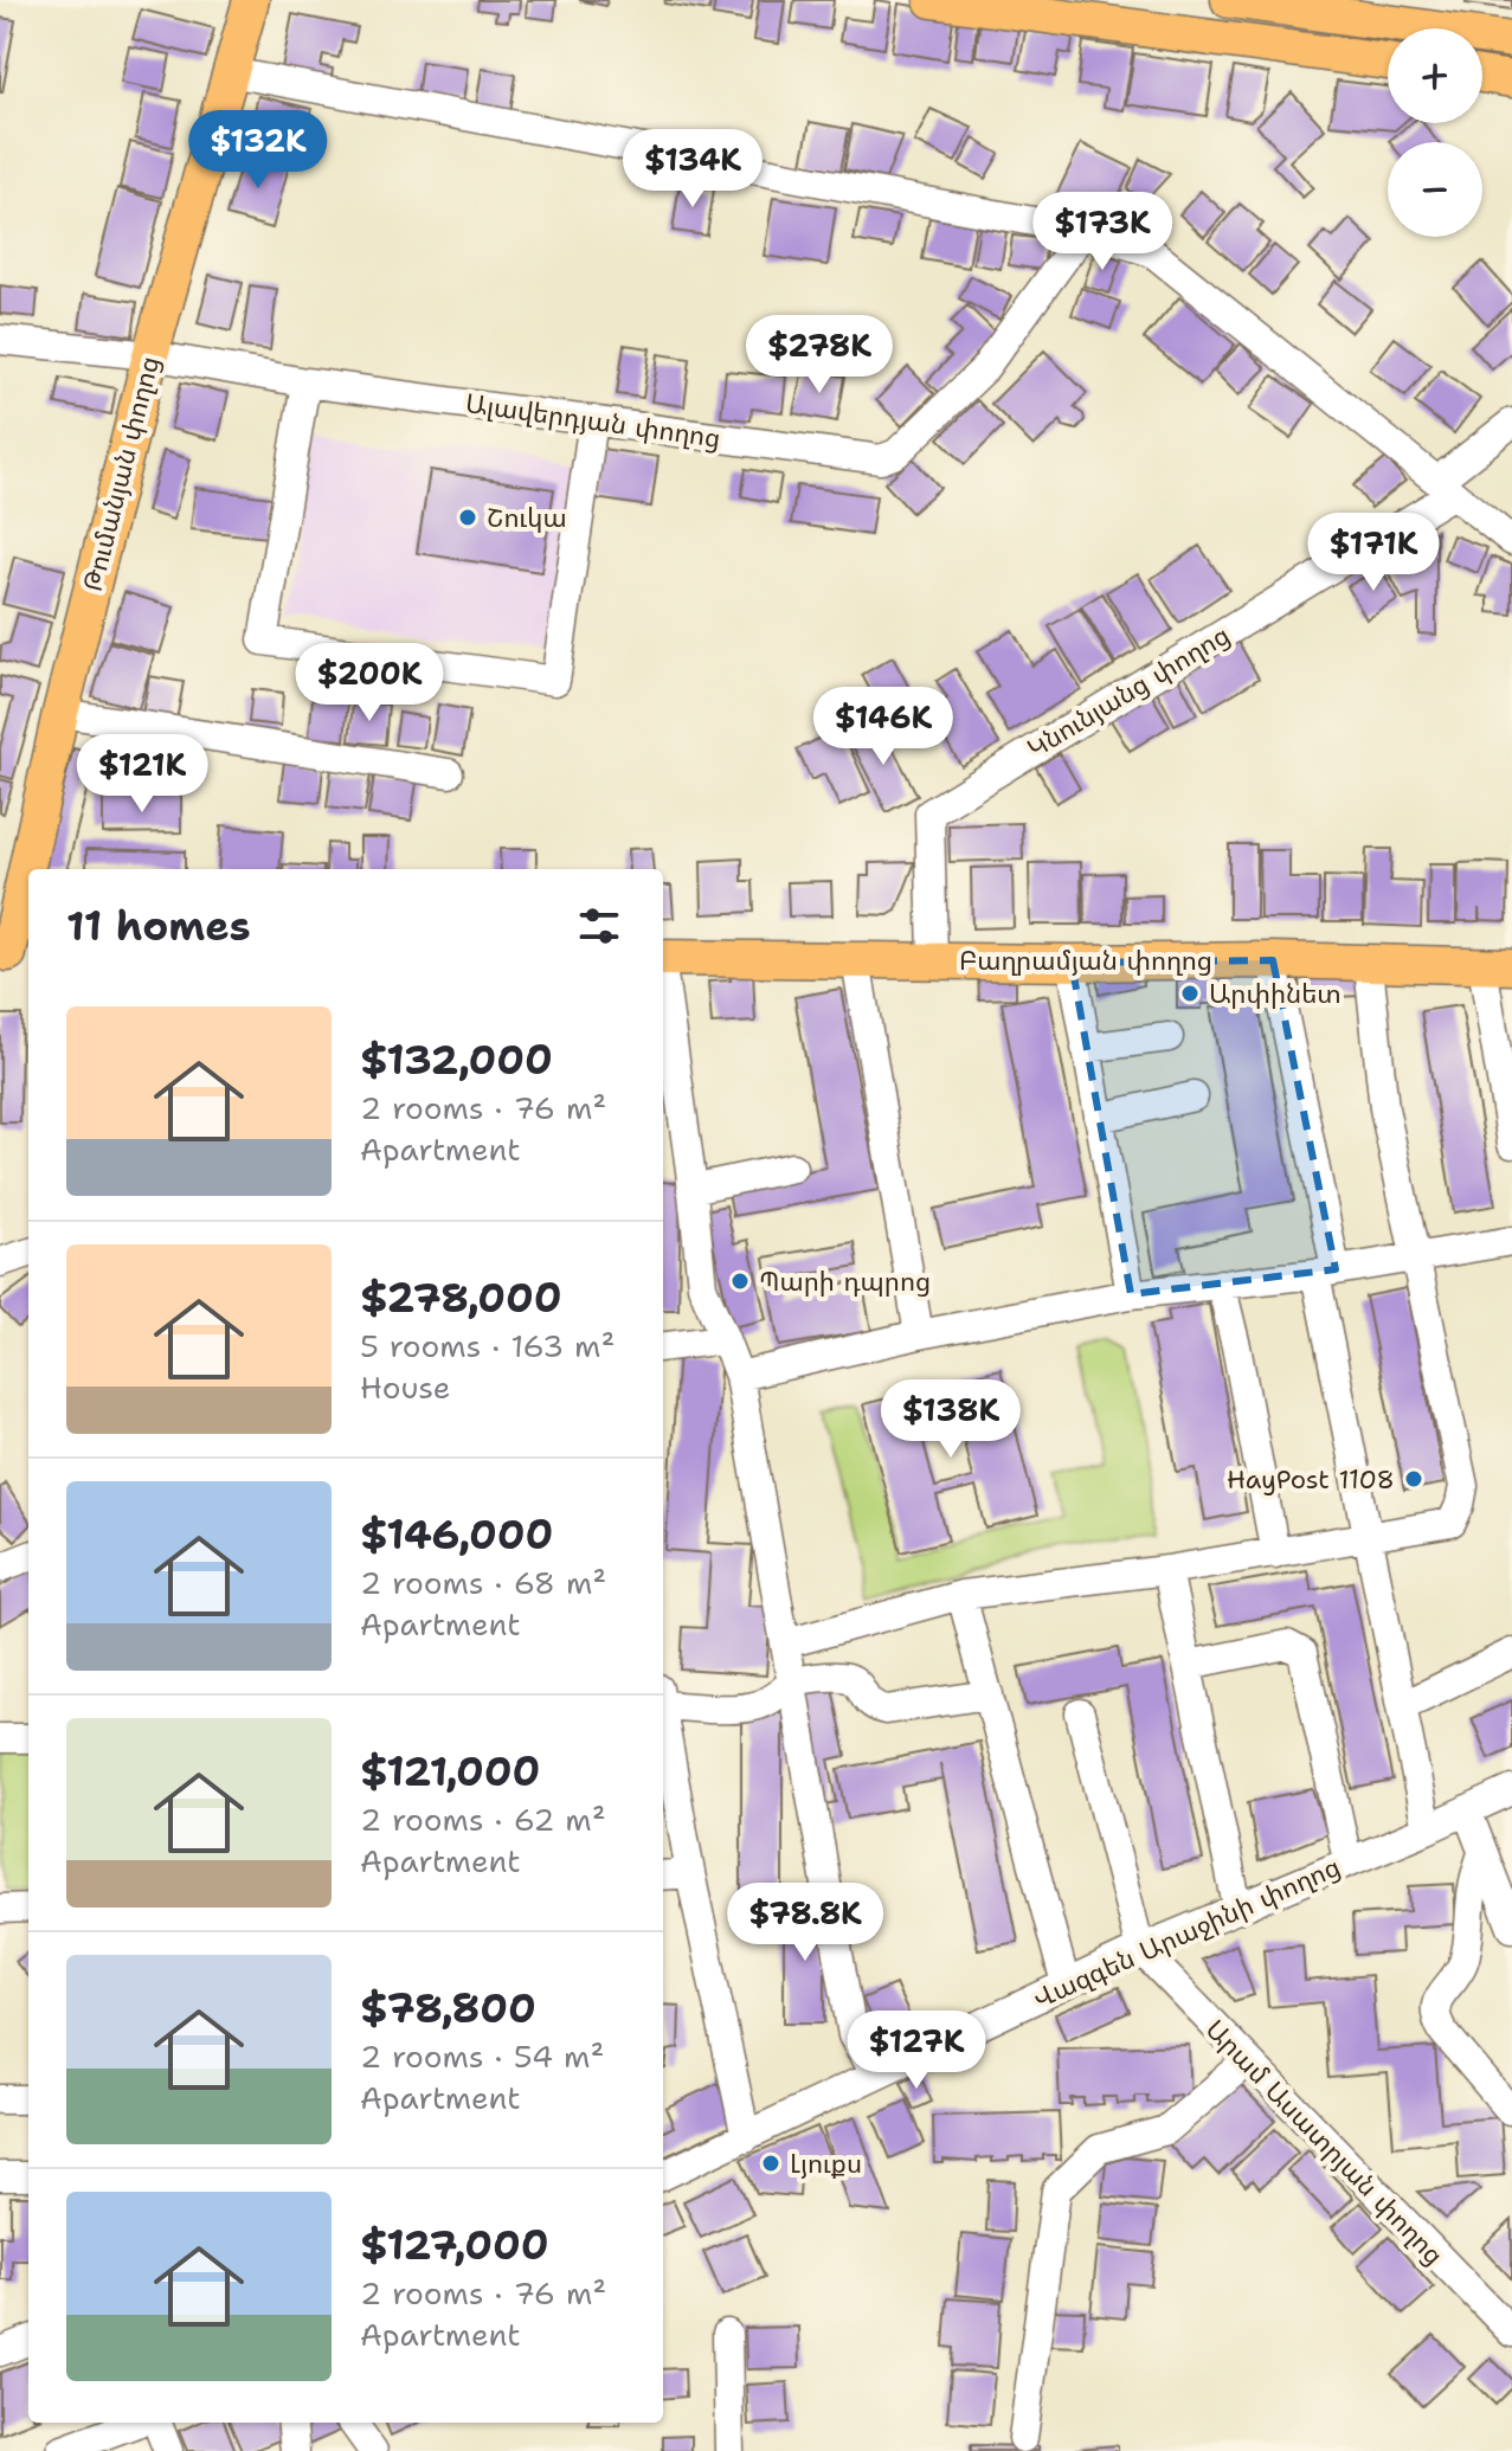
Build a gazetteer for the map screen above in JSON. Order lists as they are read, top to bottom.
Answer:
{
  "streets": {
    "main road": ["Թումանյան փողոց", "Բաղրամյան փողոց"],
    "street": [
      "Ալավերդյան փողոց",
      "Կնունյանց փողոց",
      "Վազգեն Արաջինի փողոց",
      "Արամ Ասատրյան փողոց"
    ]
  },
  "crossings": [
    ["Ալավերդյան փողոց", "Թումանյան փողոց"],
    ["Կնունյանց փողոց", "Բաղրամյան փողոց"],
    ["Վազգեն Արաջինի փողոց", "Արամ Ասատրյան փողոց"]
  ],
  "places": [
    "Շուկա",
    "Արփինետ",
    "Պարի դպրոց",
    "HayPost 1108",
    "Լյուքս"
  ],
  "page": {
    "map_buttons": ["+", "−"],
    "price": [
      "$132K",
      "$134K",
      "$173K",
      "$278K",
      "$171K",
      "$200K",
      "$146K",
      "$121K",
      "$138K",
      "$78.8K",
      "$127K"
    ],
    "heading": "11 homes",
    "list": [
      {
        "name": "$132,000",
        "note": "2 rooms · 76 m² · Apartment"
      },
      {
        "name": "$278,000",
        "note": "5 rooms · 163 m² · House"
      },
      {
        "name": "$146,000",
        "note": "2 rooms · 68 m² · Apartment"
      },
      {
        "name": "$121,000",
        "note": "2 rooms · 62 m² · Apartment"
      },
      {
        "name": "$78,800",
        "note": "2 rooms · 54 m² · Apartment"
      },
      {
        "name": "$127,000",
        "note": "2 rooms · 76 m² · Apartment"
      }
    ]
  }
}
